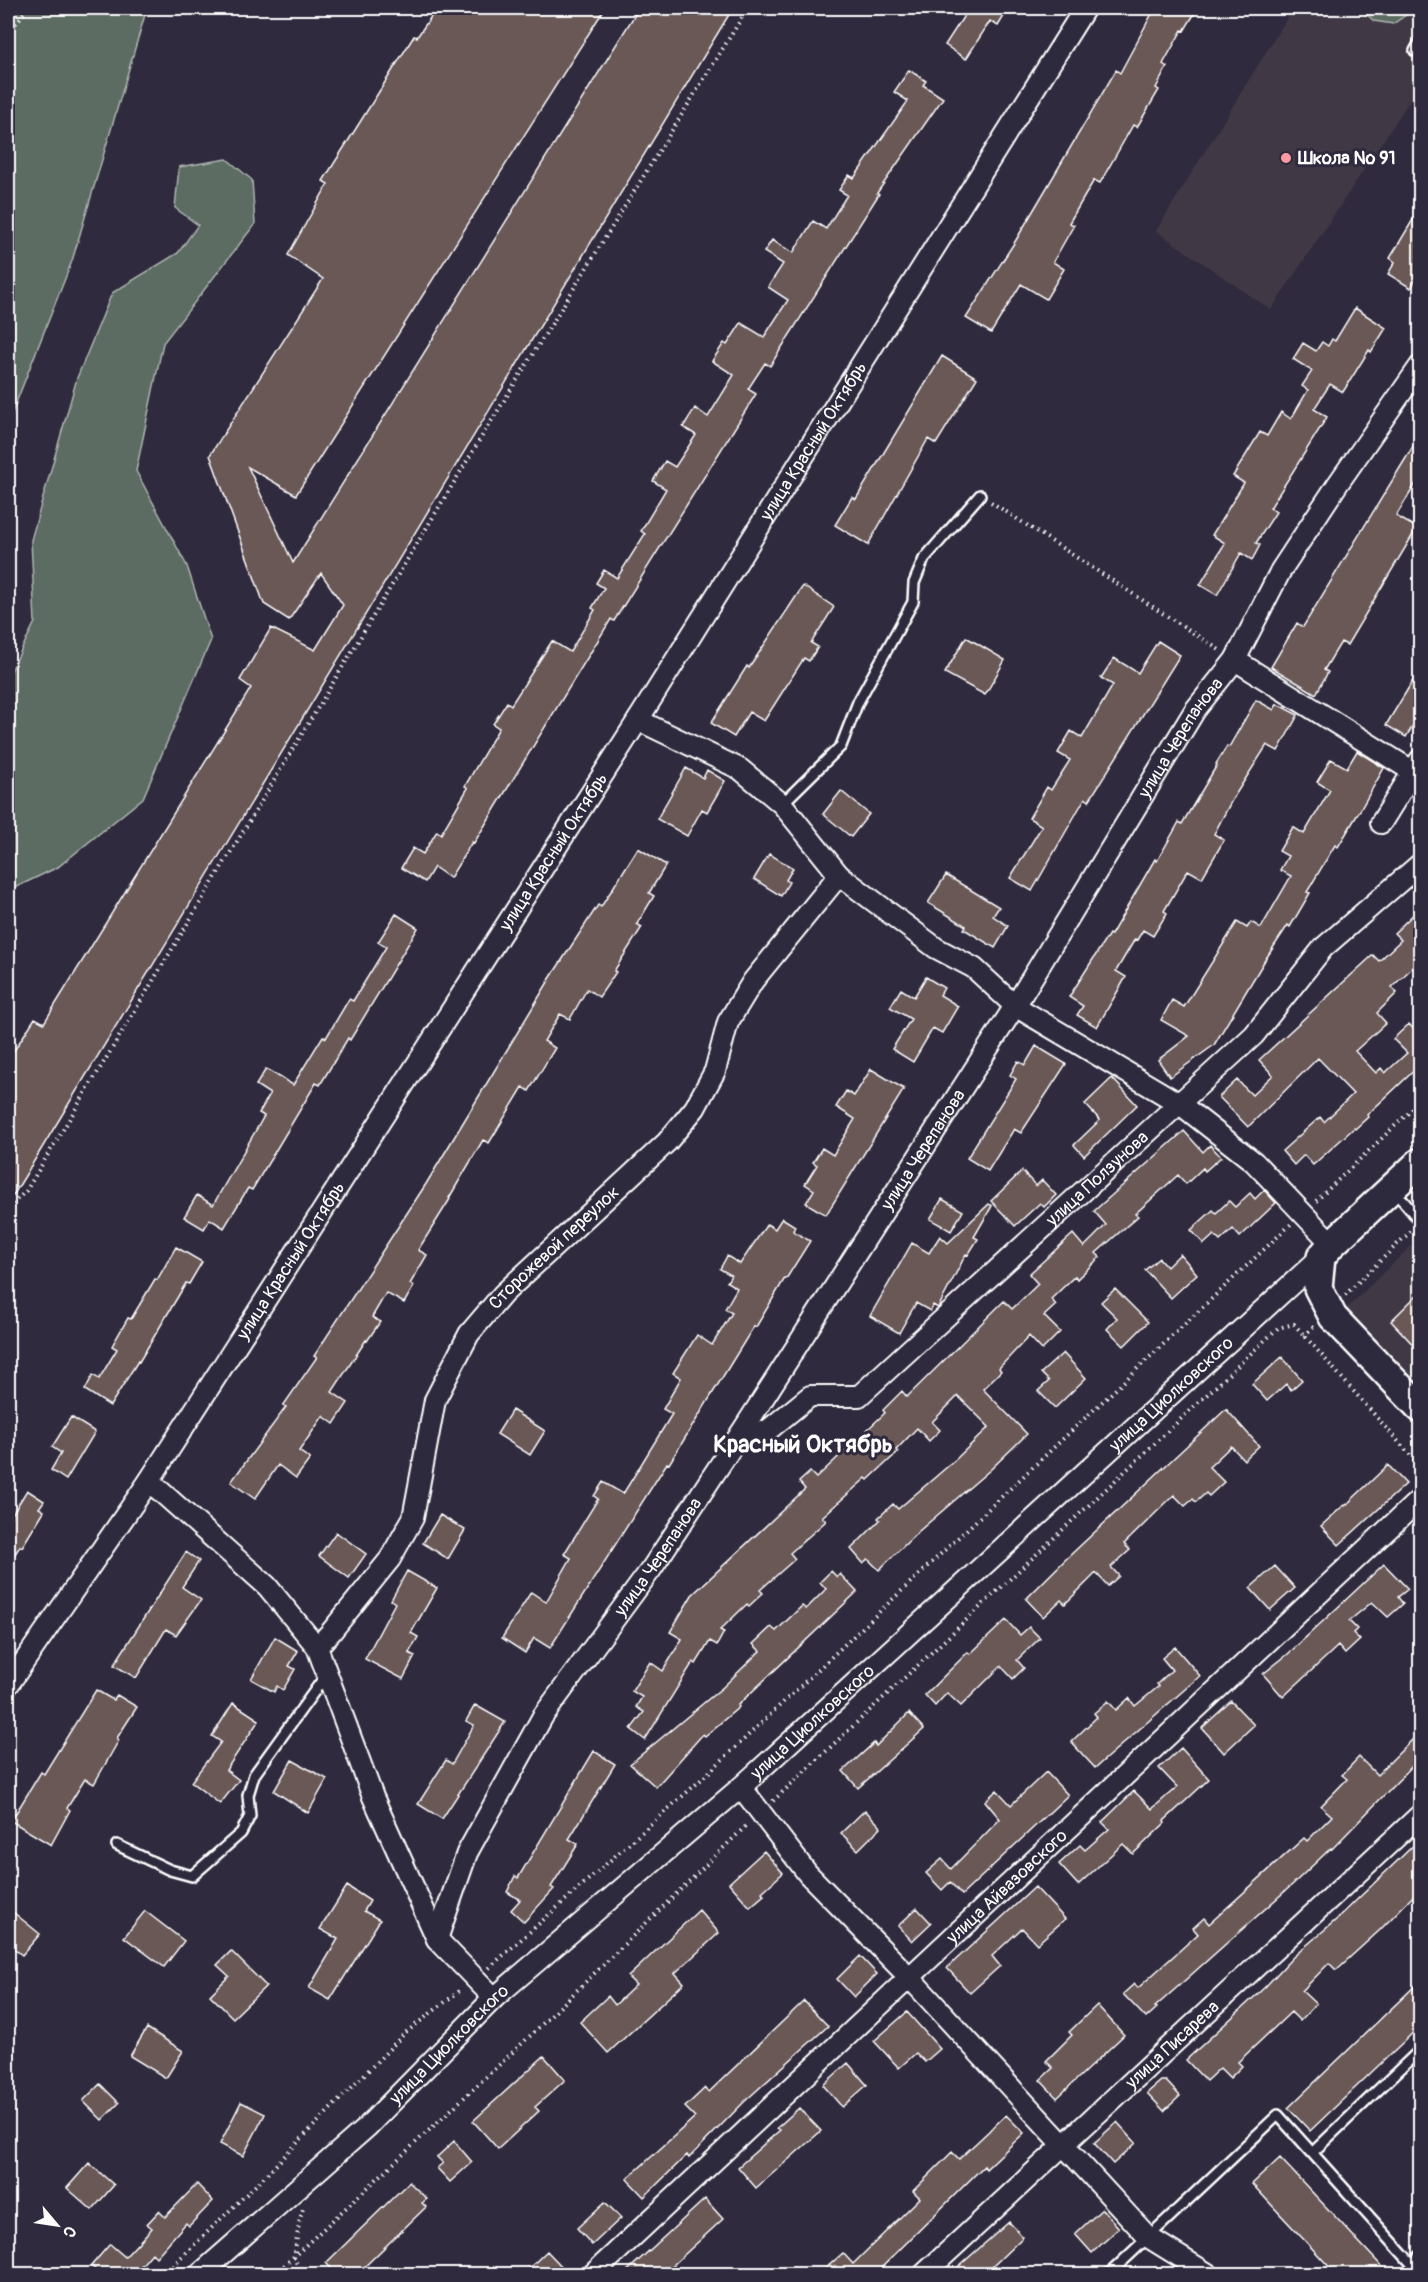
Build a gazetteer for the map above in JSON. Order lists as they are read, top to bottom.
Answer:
{
  "streets": {
    "street": [
      "улица Красный Октябрь",
      "улица Черепанова",
      "улица Ползунова",
      "Сторожевой переулок",
      "улица Циолковского",
      "улица Айвазовского",
      "улица Писарева"
    ]
  },
  "crossings": [
    ["улица Черепанова", "улица Ползунова"]
  ],
  "districts": ["Красный Октябрь"],
  "places": ["Школа № 91"],
  "north": "bottom right"
}
